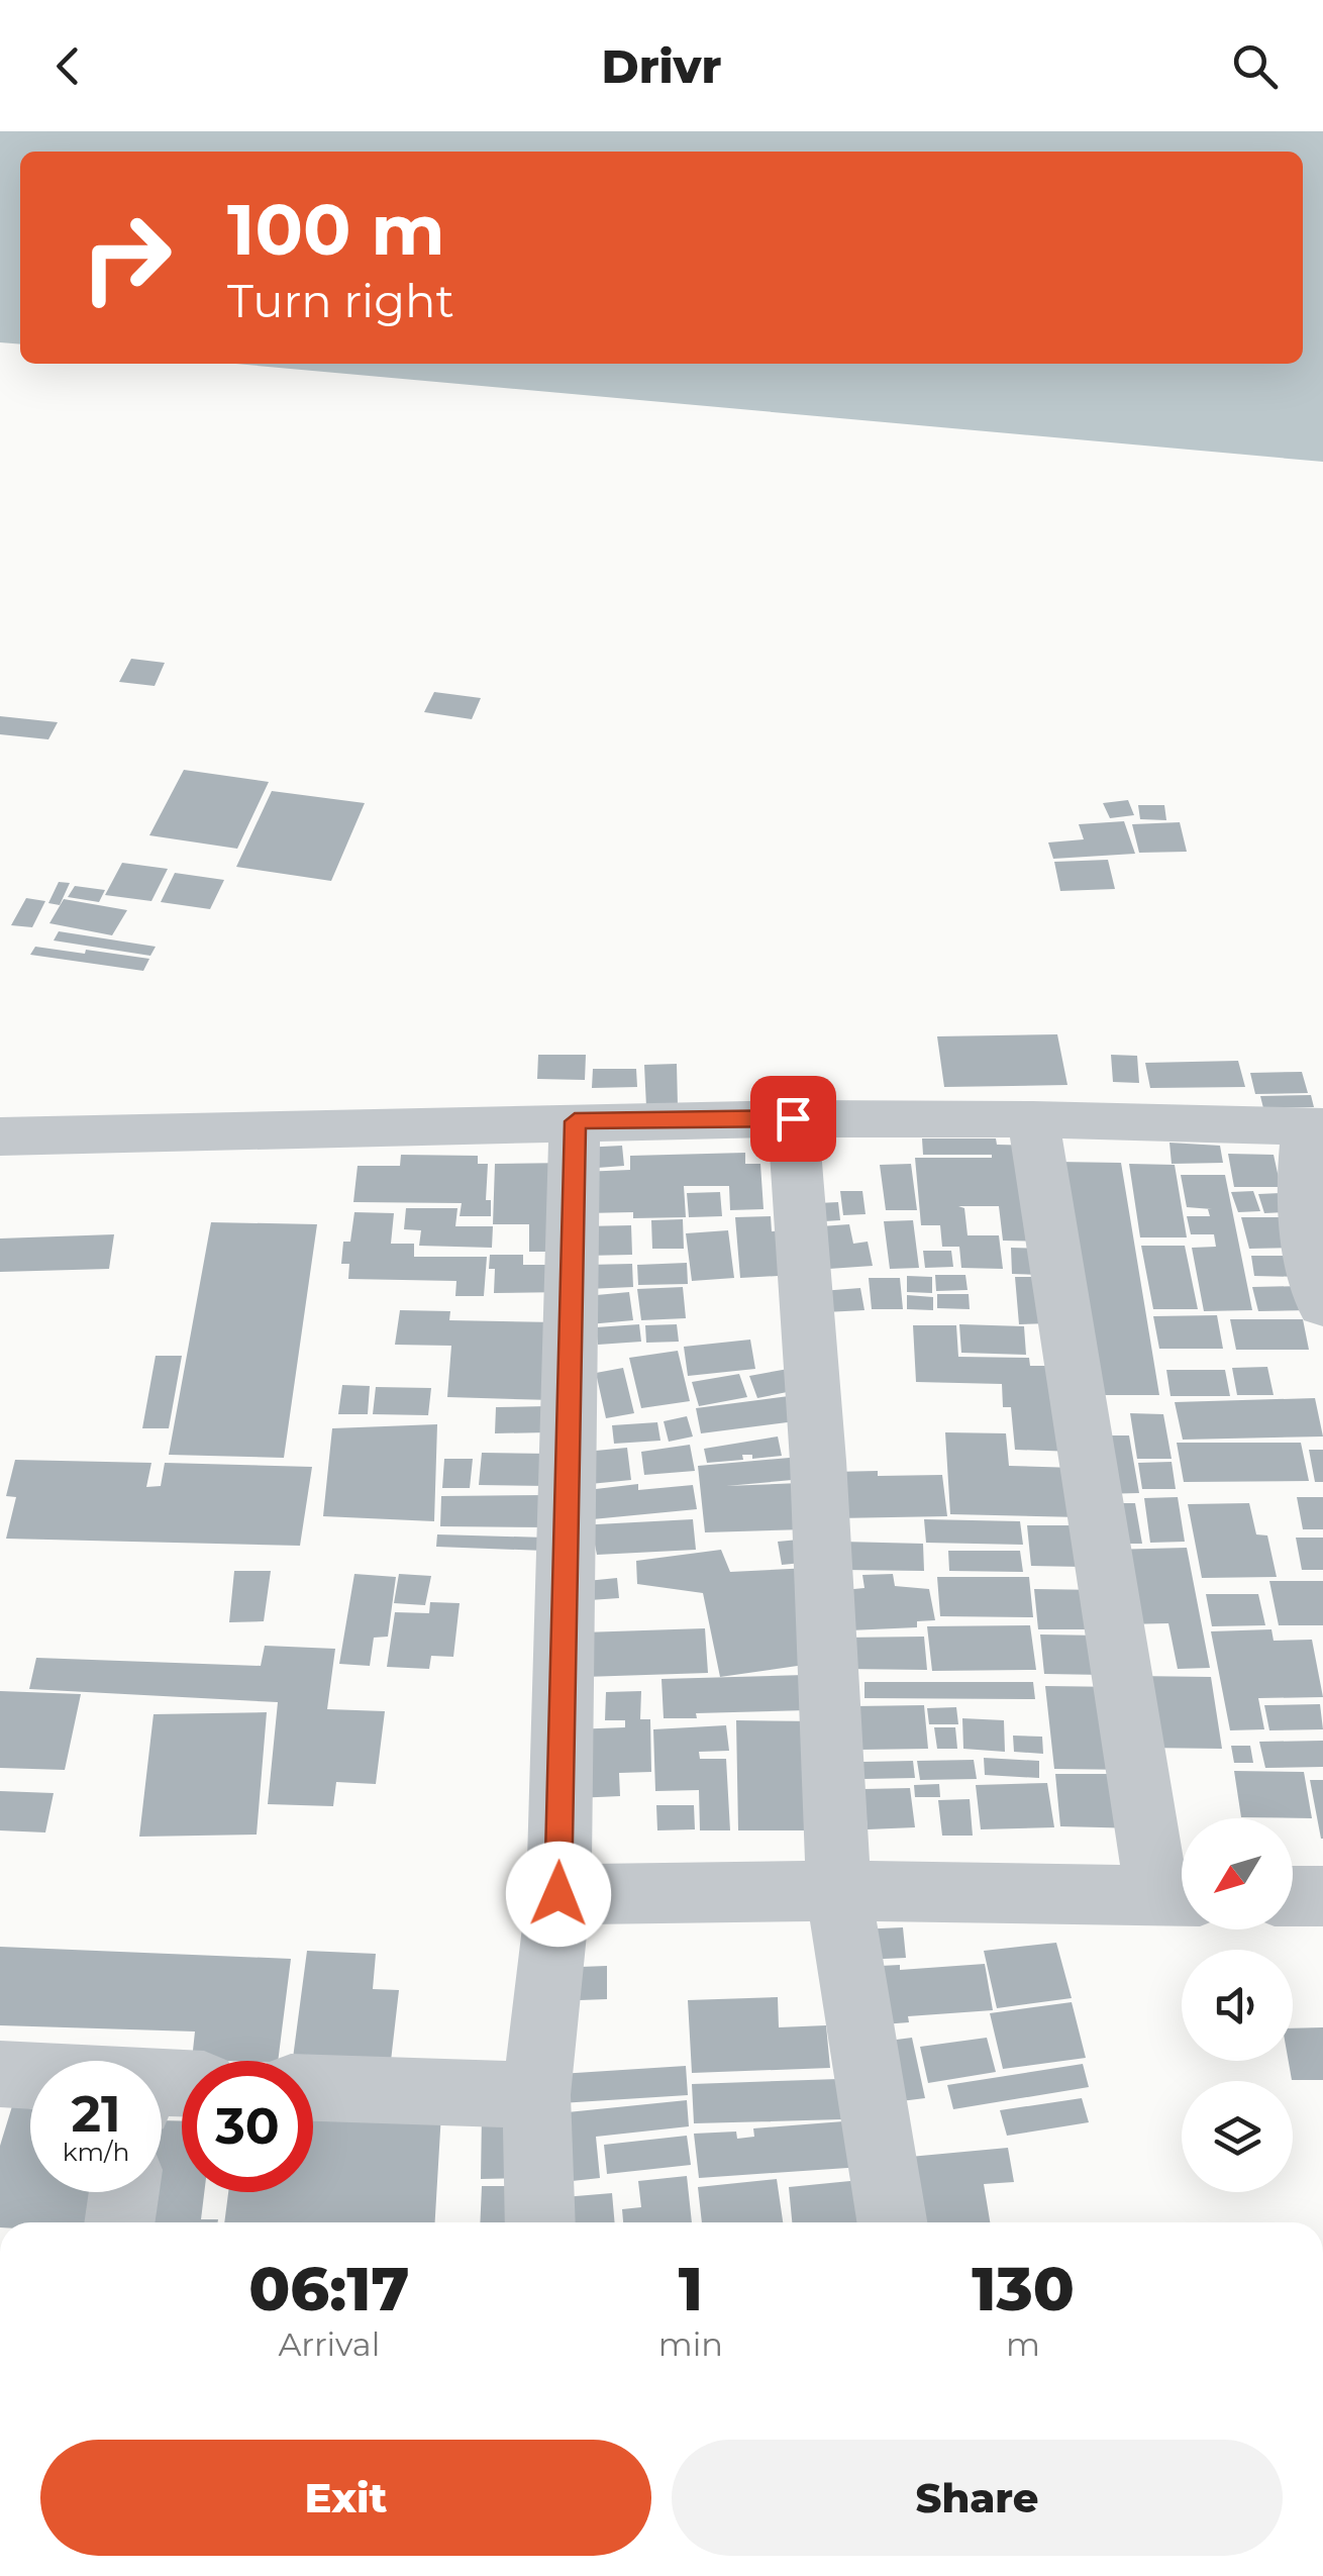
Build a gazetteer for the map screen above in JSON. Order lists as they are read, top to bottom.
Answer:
{
  "north": "bottom left",
  "page": {
    "header": "Drivr",
    "turn": ["100 m", "Turn right"],
    "speed": "21 km/h",
    "limit": "30",
    "eta": [
      "06:17",
      "Arrival",
      "1",
      "min",
      "130",
      "m"
    ],
    "buttons": ["Exit", "Share"]
  }
}
